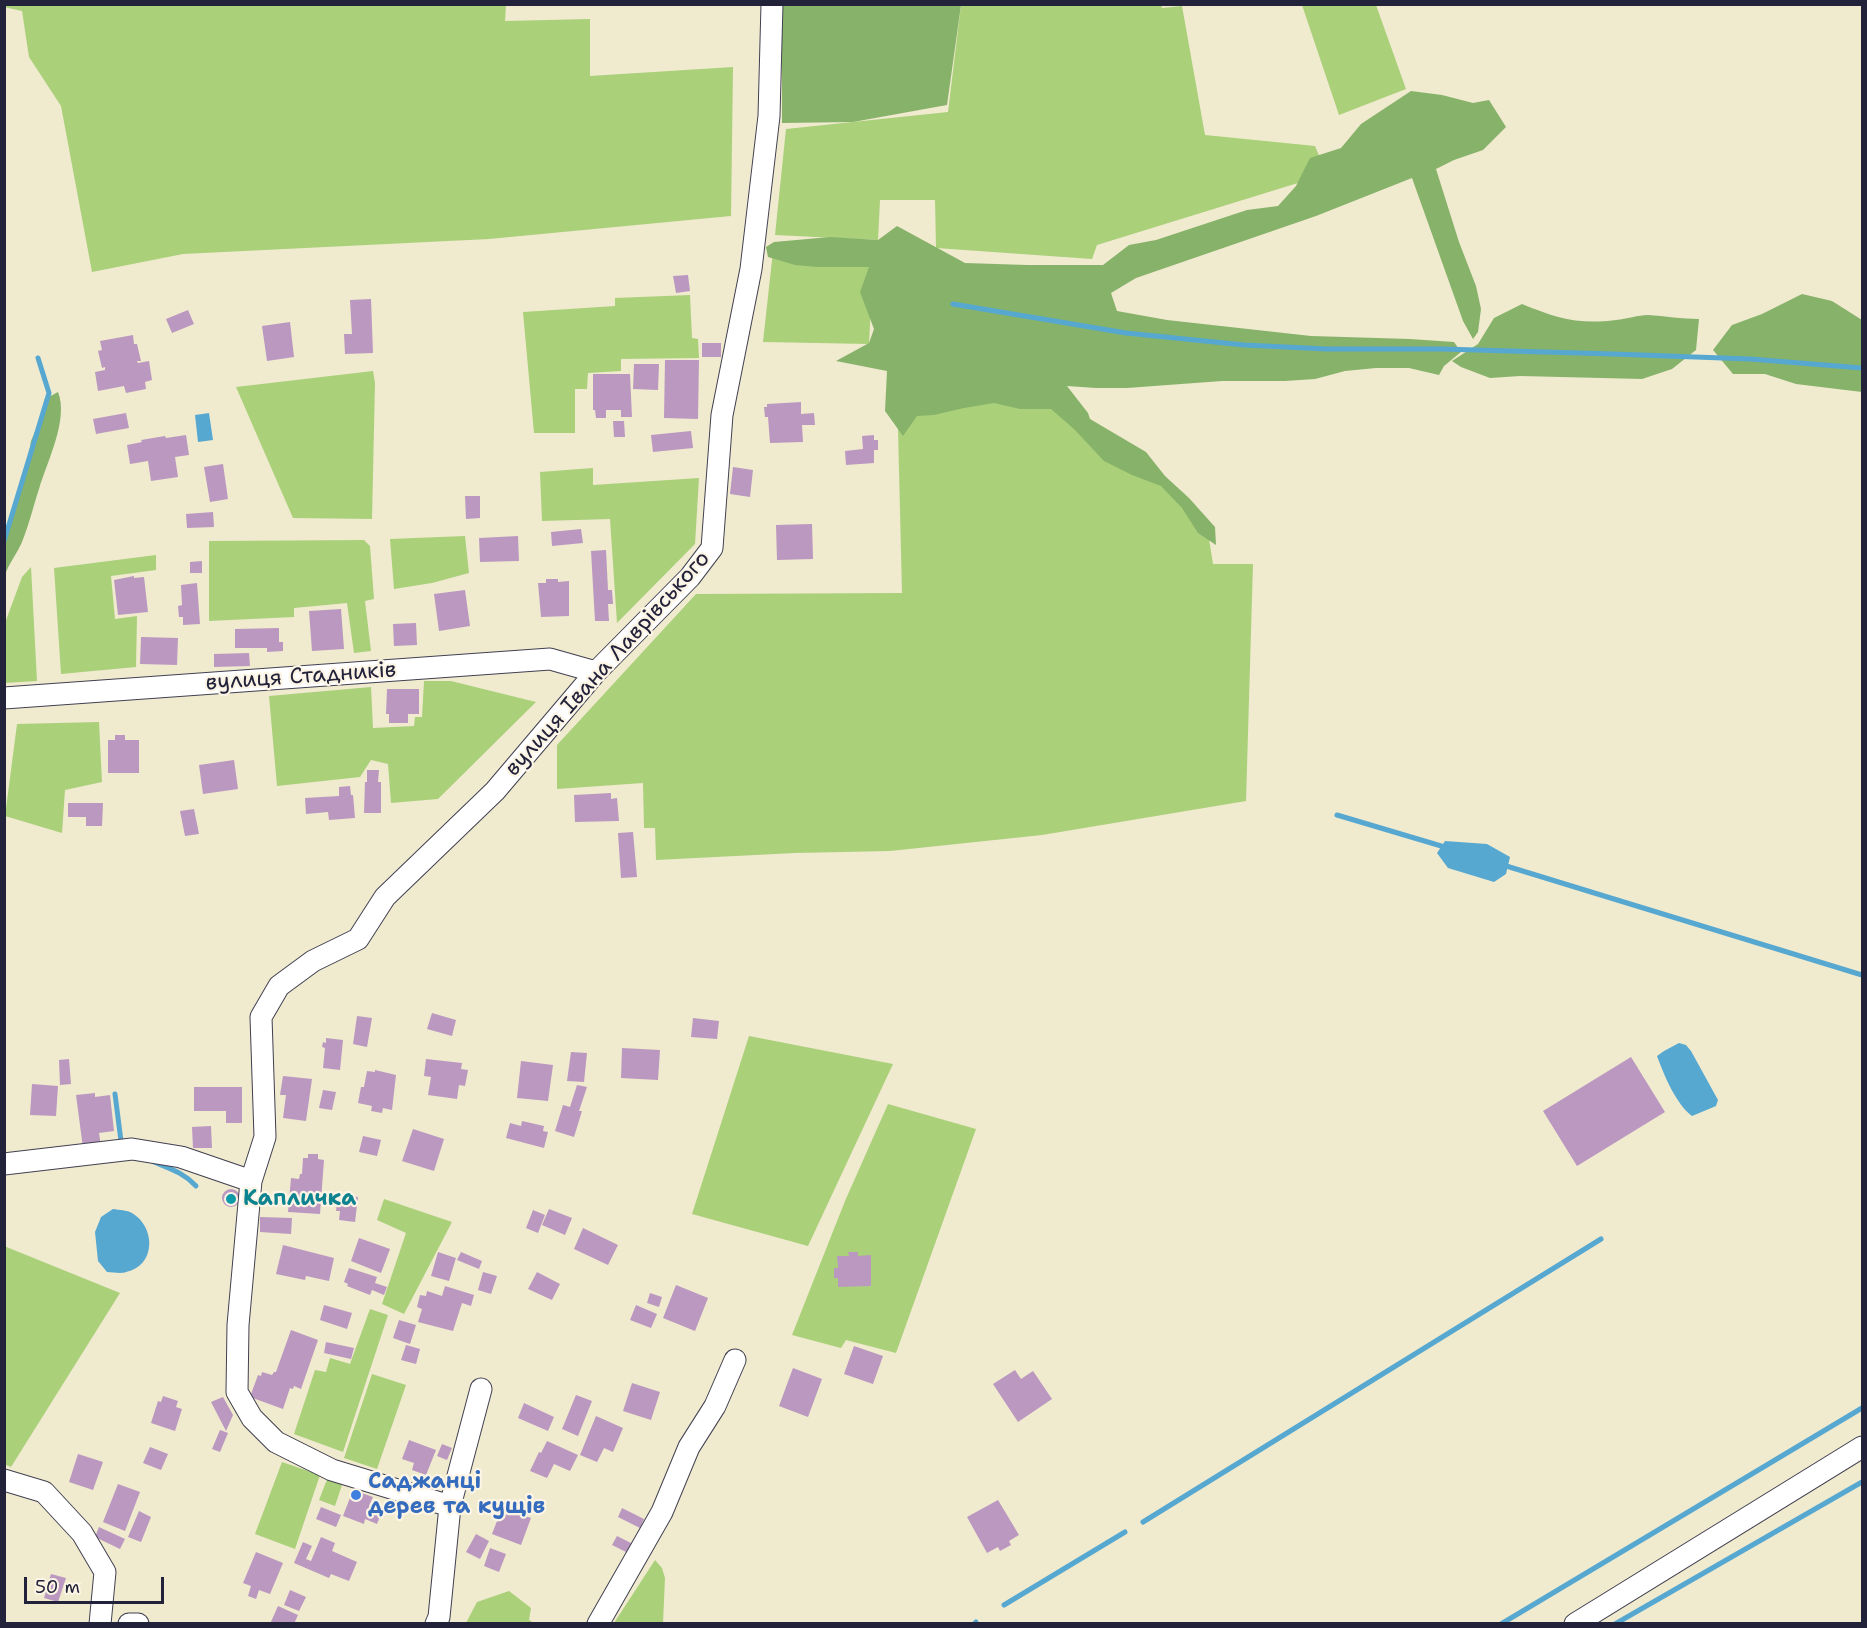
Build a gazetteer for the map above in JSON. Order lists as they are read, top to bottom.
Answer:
{
  "streets": {
    "street": ["вулиця Івана Лаврівського", "вулиця Стадників"]
  },
  "crossings": [
    ["вулиця Івана Лаврівського", "вулиця Стадників"]
  ],
  "places": ["Капличка", "Саджанці дерев та кущів"],
  "scale_bar": "50 m"
}
